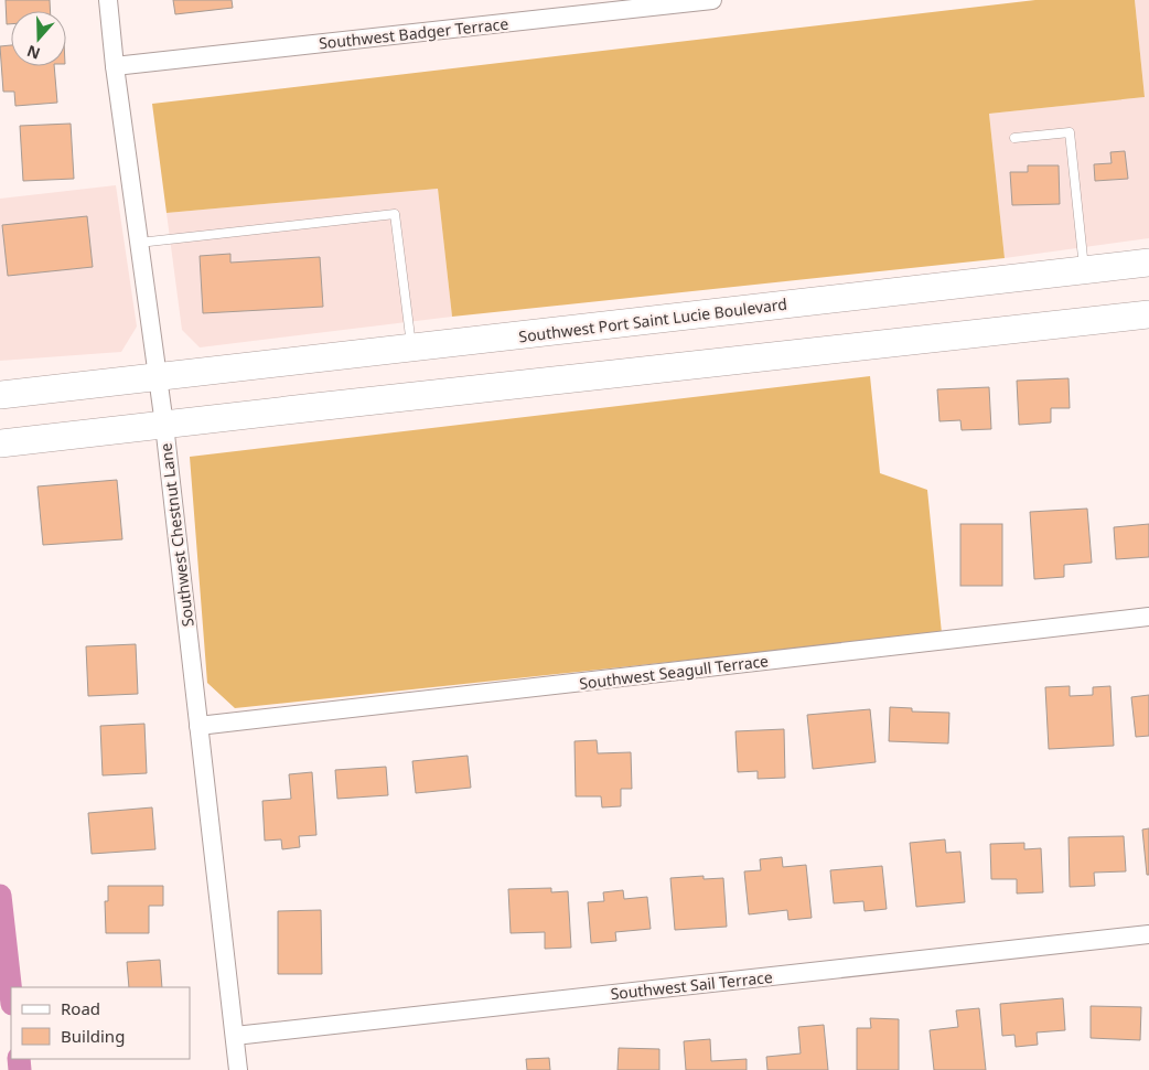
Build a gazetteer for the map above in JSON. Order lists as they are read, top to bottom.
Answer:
{
  "streets": {
    "main road": ["Southwest Port Saint Lucie Boulevard"],
    "street": [
      "Southwest Badger Terrace",
      "Southwest Chestnut Lane",
      "Southwest Seagull Terrace",
      "Southwest Sail Terrace"
    ]
  },
  "crossings": [
    ["Southwest Badger Terrace", "Southwest Chestnut Lane"],
    ["Southwest Port Saint Lucie Boulevard", "Southwest Chestnut Lane"],
    ["Southwest Chestnut Lane", "Southwest Seagull Terrace"],
    ["Southwest Chestnut Lane", "Southwest Sail Terrace"]
  ],
  "legend": ["Road", "Building"],
  "north": "bottom"
}
